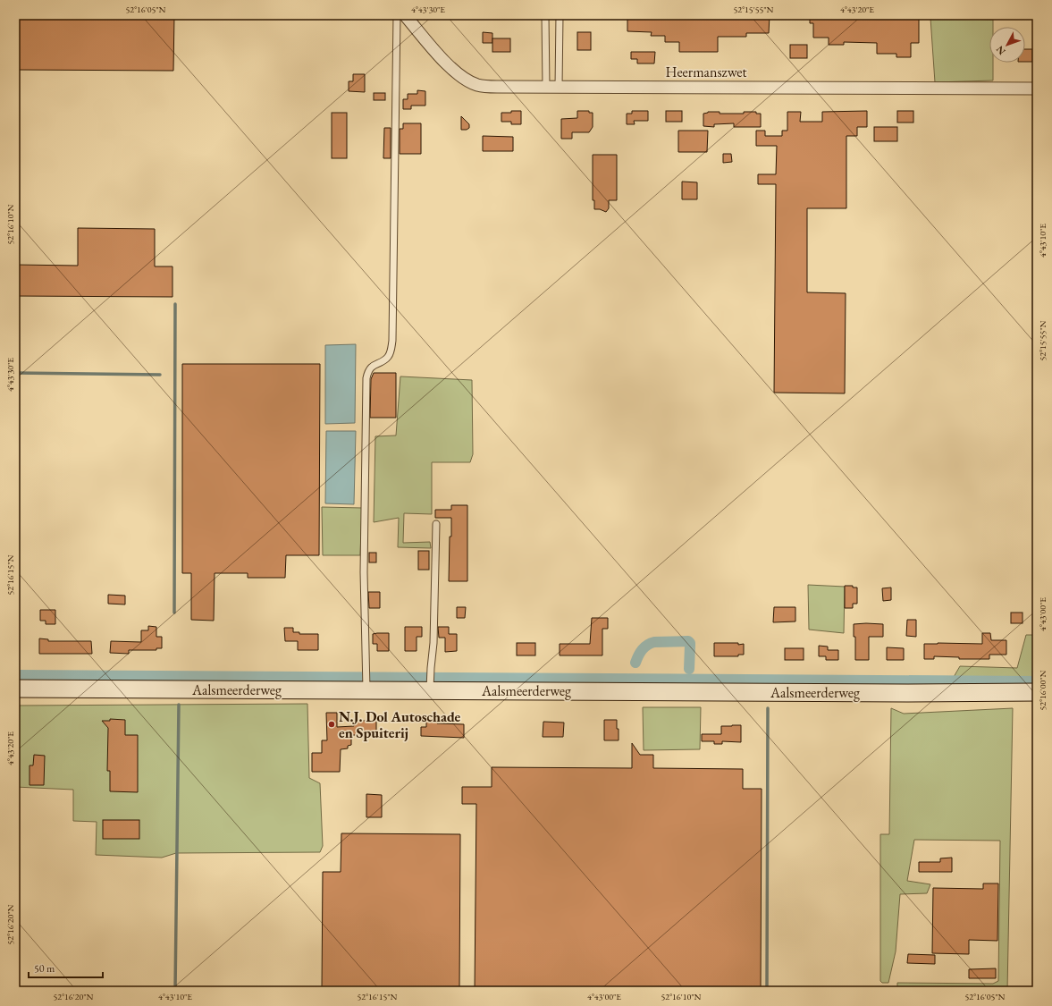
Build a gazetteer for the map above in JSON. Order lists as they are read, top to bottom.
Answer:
{
  "streets": {
    "street": ["Heermanszwet", "Aalsmeerderweg"]
  },
  "places": ["N.J. Dol Autoschade en Spuiterij"],
  "scale_bar": "50 m",
  "north": "bottom left",
  "coordinates": [
    "52°16'05\"N",
    "4°43'30\"E",
    "52°15'55\"N",
    "4°43'20\"E",
    "52°16'10\"N",
    "4°43'10\"E",
    "52°16'15\"N",
    "4°43'00\"E",
    "52°16'00\"N",
    "52°16'20\"N"
  ]
}
